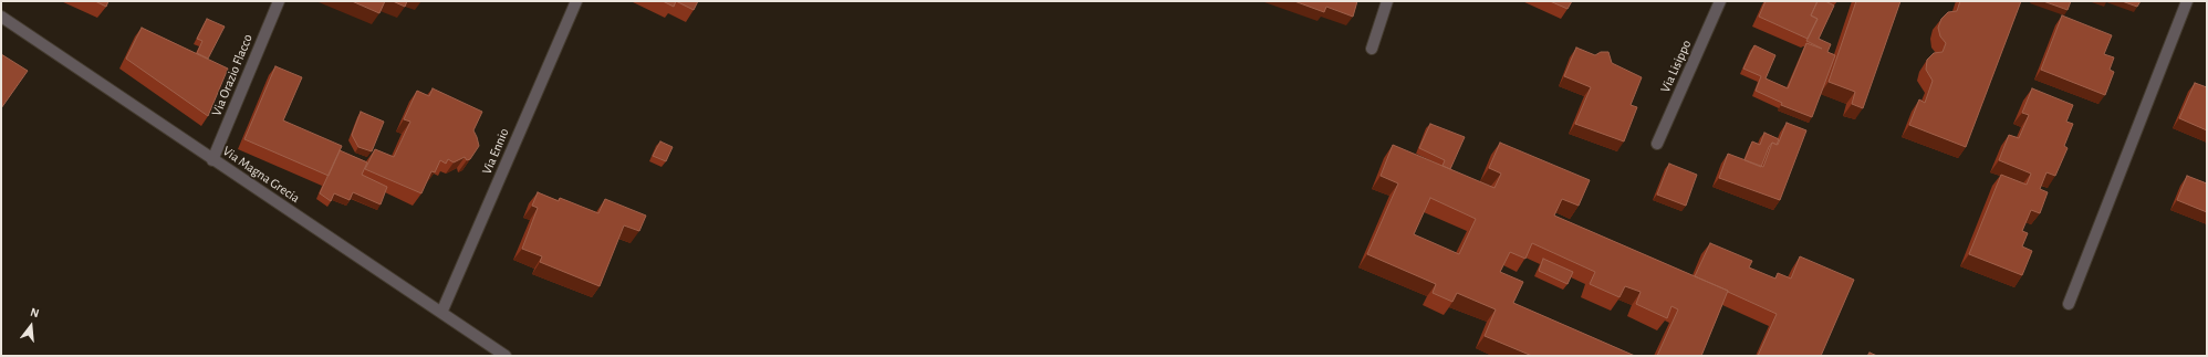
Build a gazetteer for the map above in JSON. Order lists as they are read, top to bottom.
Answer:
{
  "streets": {
    "street": [
      "Via Lisippo",
      "Via Orazio Flacco",
      "Via Ennio",
      "Via Magna Grecia"
    ]
  },
  "crossings": [
    ["Via Orazio Flacco", "Via Magna Grecia"],
    ["Via Ennio", "Via Magna Grecia"]
  ],
  "north": "top"
}
